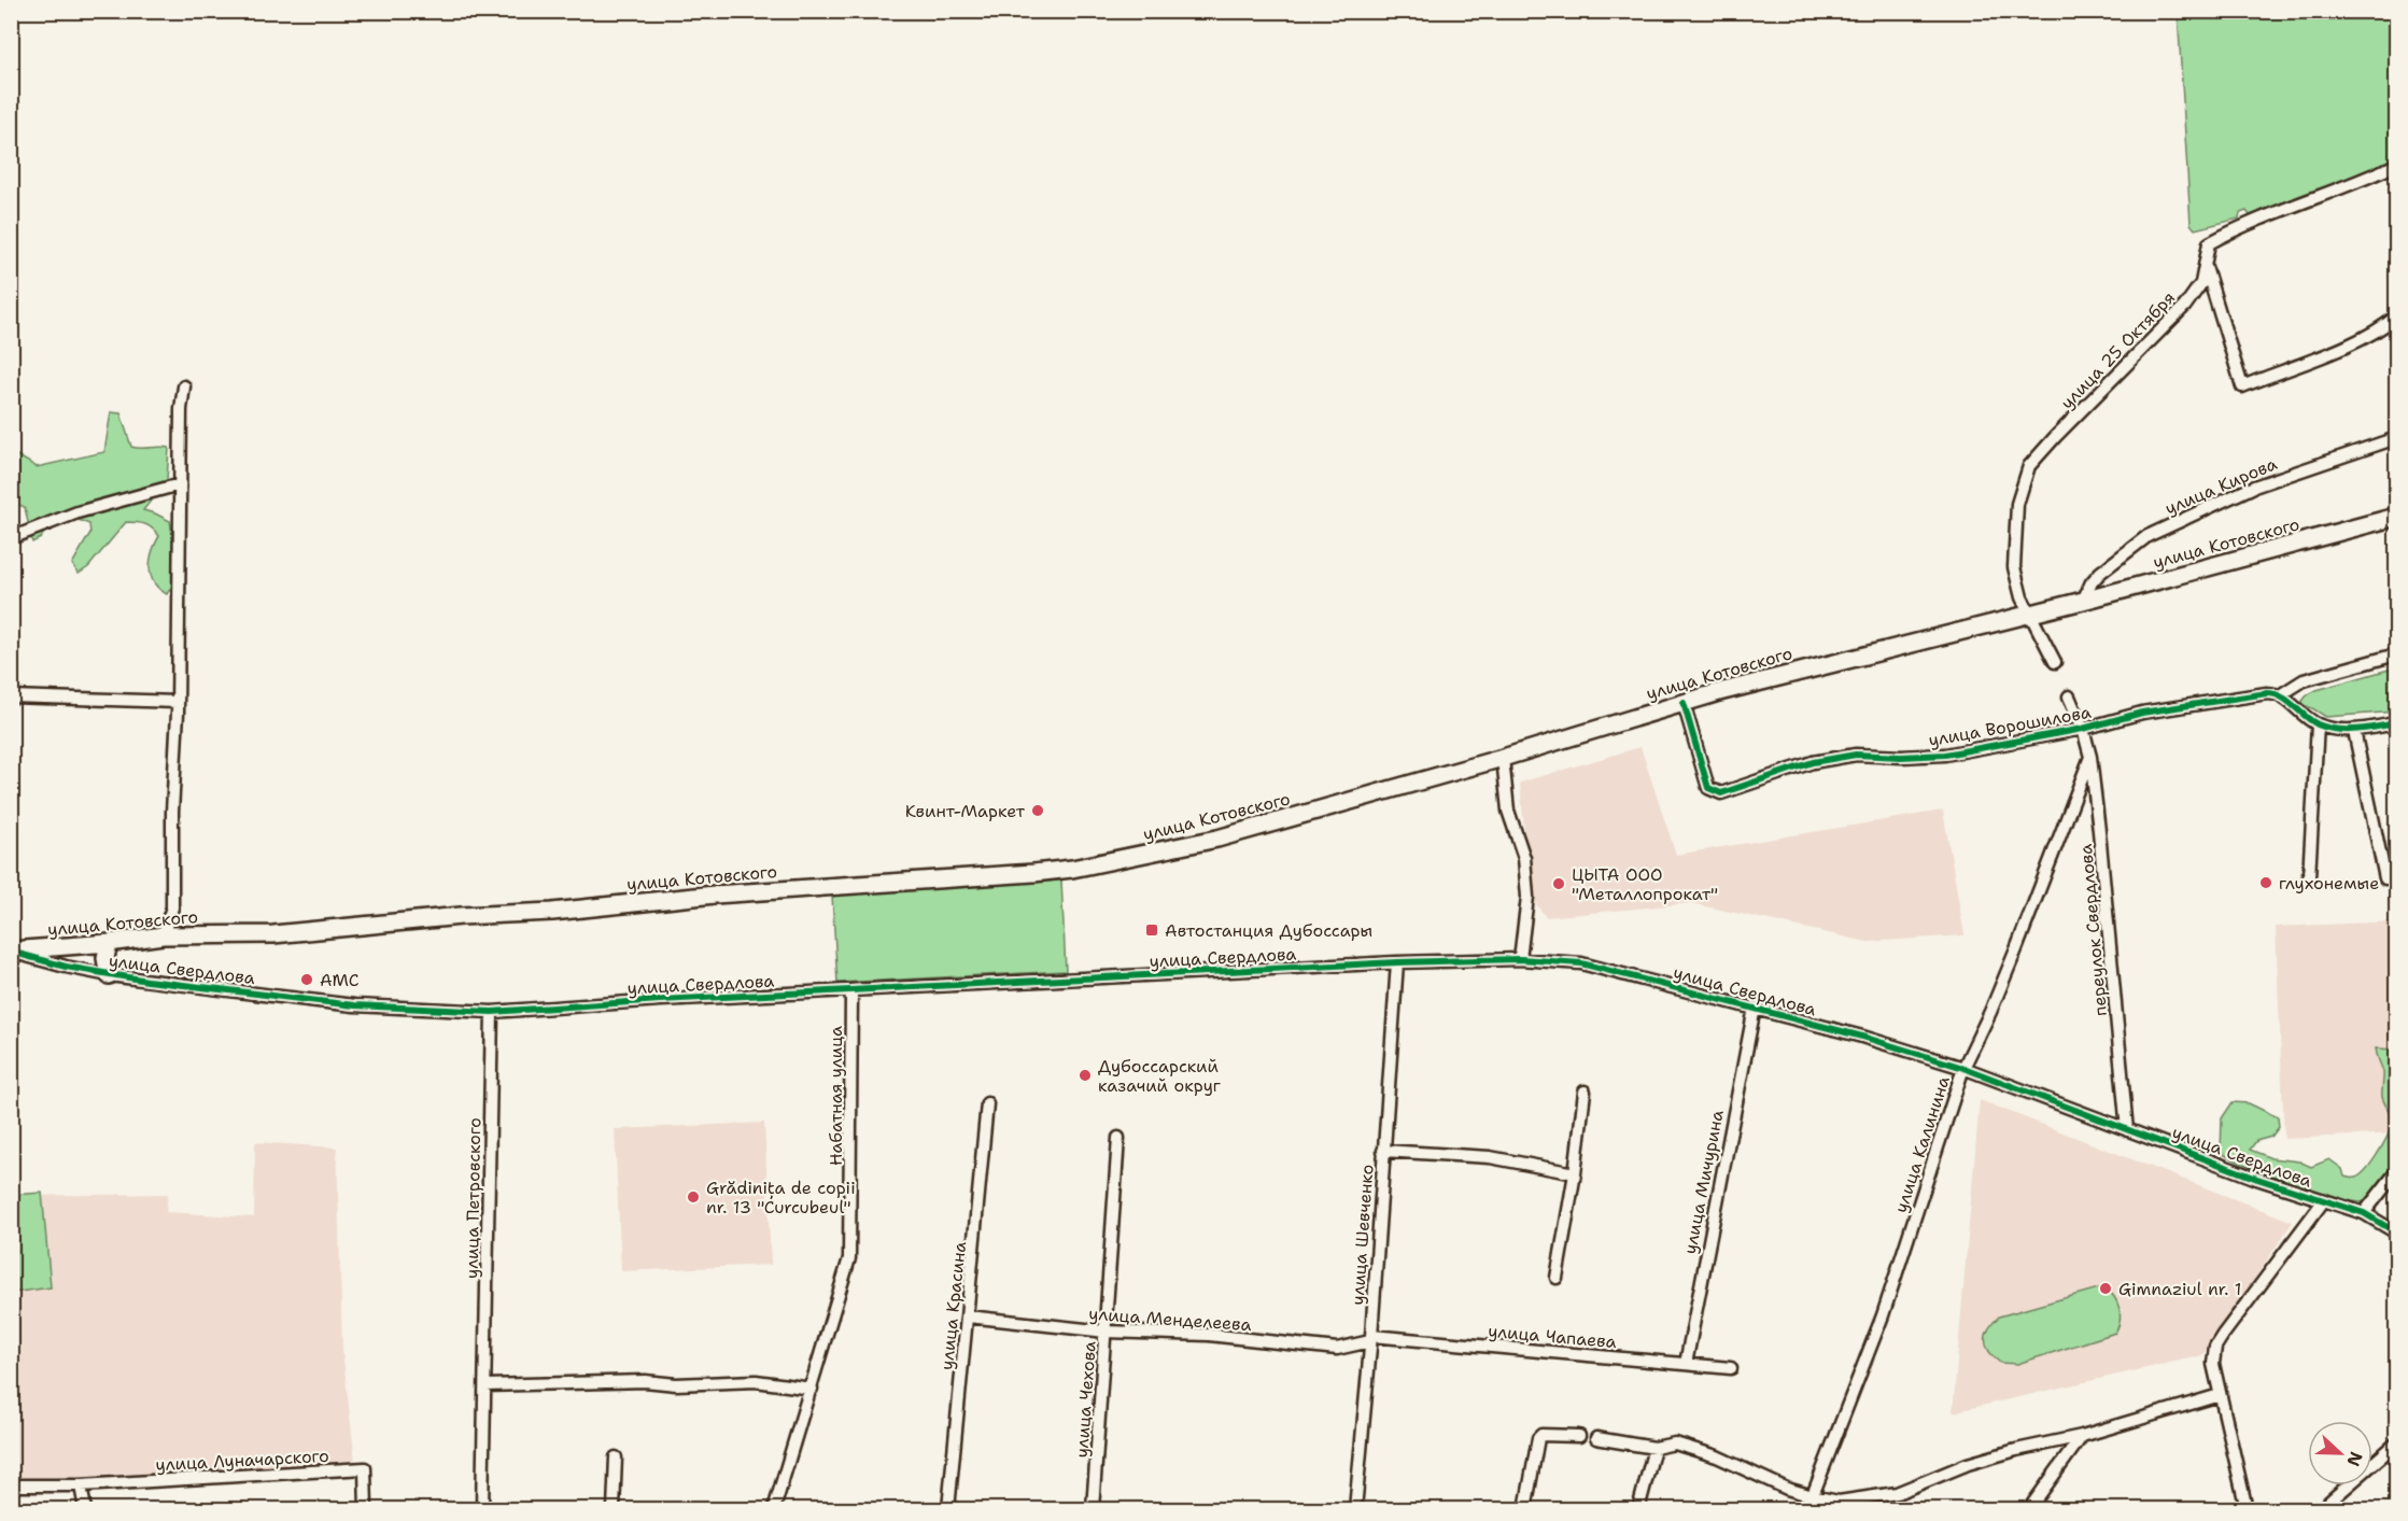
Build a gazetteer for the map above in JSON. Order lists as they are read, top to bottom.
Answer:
{
  "streets": {
    "highway": ["улица Котовского"],
    "street": [
      "улица 25 Октября",
      "улица Кирова",
      "улица Ворошилова",
      "переулок Свердлова",
      "улица Свердлова",
      "Набатная улица",
      "улица Калинина",
      "улица Мичурина",
      "улица Петровского",
      "улица Шевченко",
      "улица Красина",
      "улица Менделеева",
      "улица Чапаева",
      "улица Чехова",
      "улица Луначарского"
    ]
  },
  "crossings": [
    ["улица 25 Октября", "улица Котовского"],
    ["улица Кирова", "улица Котовского"],
    ["улица Котовского", "улица Ворошилова"],
    ["улица Котовского", "улица Свердлова"],
    ["улица Ворошилова", "переулок Свердлова"],
    ["переулок Свердлова", "улица Свердлова"],
    ["переулок Свердлова", "улица Калинина"],
    ["улица Свердлова", "Набатная улица"],
    ["улица Свердлова", "улица Калинина"],
    ["улица Свердлова", "улица Мичурина"],
    ["улица Свердлова", "улица Петровского"],
    ["улица Свердлова", "улица Шевченко"],
    ["улица Мичурина", "улица Чапаева"],
    ["улица Шевченко", "улица Менделеева"],
    ["улица Шевченко", "улица Чапаева"],
    ["улица Красина", "улица Менделеева"],
    ["улица Менделеева", "улица Чапаева"],
    ["улица Менделеева", "улица Чехова"]
  ],
  "places": {
    "other": [
      "Квинт-Маркет",
      "глухонемые",
      "ЦЫТА ООО \"Металлопрокат\"",
      "AMC",
      "Дубоссарский казачий округ",
      "Grădinița de copii nr. 13 \"Curcubeul\"",
      "Gimnaziul nr. 1"
    ],
    "transit": ["Автостанция Дубоссары"]
  },
  "north": "right"
}
